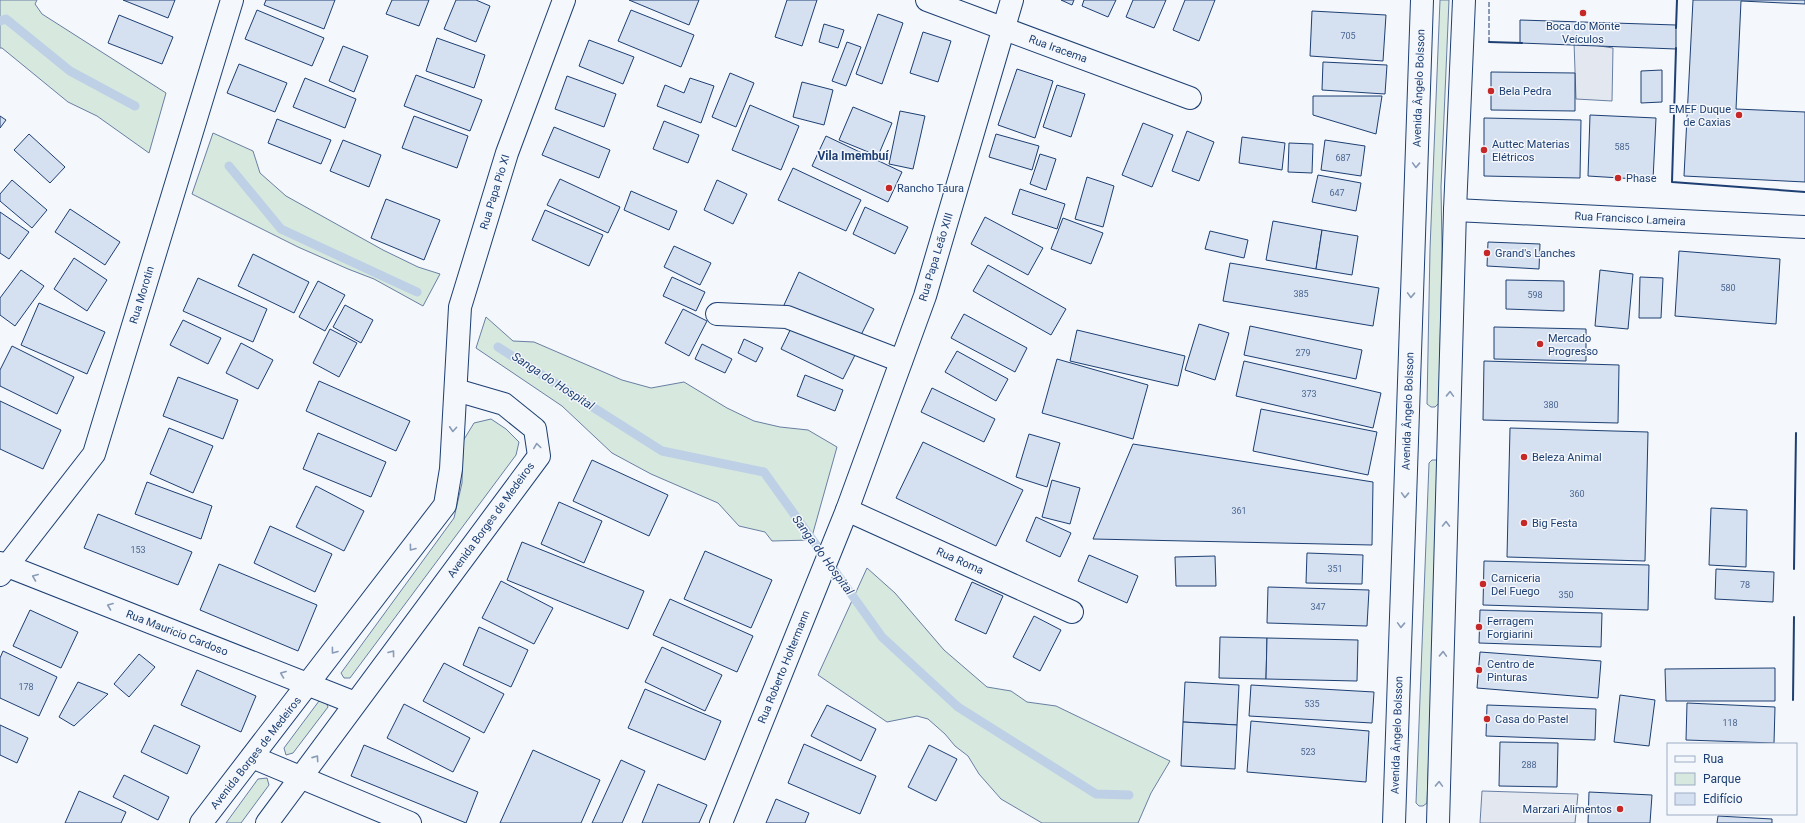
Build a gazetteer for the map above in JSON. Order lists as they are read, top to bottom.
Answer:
{
  "streets": {
    "street": [
      "Rua Iracema",
      "Avenida Ângelo Bolsson",
      "Rua Papa Pio XI",
      "Rua Francisco Lameira",
      "Rua Papa Leão XIII",
      "Rua Morotin",
      "Avenida Borges de Medeiros",
      "Rua Roma",
      "Rua Mauricio Cardoso",
      "Rua Roberto Holtermann"
    ]
  },
  "crossings": [
    ["Rua Iracema", "Rua Papa Leão XIII"],
    ["Rua Papa Pio XI", "Avenida Borges de Medeiros"],
    ["Rua Papa Leão XIII", "Rua Roma"],
    ["Rua Papa Leão XIII", "Rua Roberto Holtermann"],
    ["Rua Morotin", "Rua Mauricio Cardoso"],
    ["Avenida Borges de Medeiros", "Rua Mauricio Cardoso"],
    ["Rua Roma", "Rua Roberto Holtermann"]
  ],
  "one_way": ["Rua Mauricio Cardoso"],
  "districts": ["Vila Imembuí"],
  "water": ["Sanga do Hospital"],
  "places": [
    "Boca do Monte Veículos",
    "Bela Pedra",
    "EMEF Duque de Caxias",
    "Auttec Materias Elétricos",
    "Phase",
    "Rancho Taura",
    "Grand's Lanches",
    "Mercado Progresso",
    "Beleza Animal",
    "Big Festa",
    "Carniceria Del Fuego",
    "Ferragem Forgiarini",
    "Centro de Pinturas",
    "Casa do Pastel",
    "Marzari Alimentos"
  ],
  "house_numbers": [
    "705",
    "585",
    "687",
    "647",
    "580",
    "385",
    "598",
    "279",
    "373",
    "380",
    "360",
    "361",
    "153",
    "351",
    "78",
    "350",
    "347",
    "178",
    "535",
    "118",
    "523",
    "288"
  ],
  "legend": ["Rua", "Parque", "Edifício"]
}
